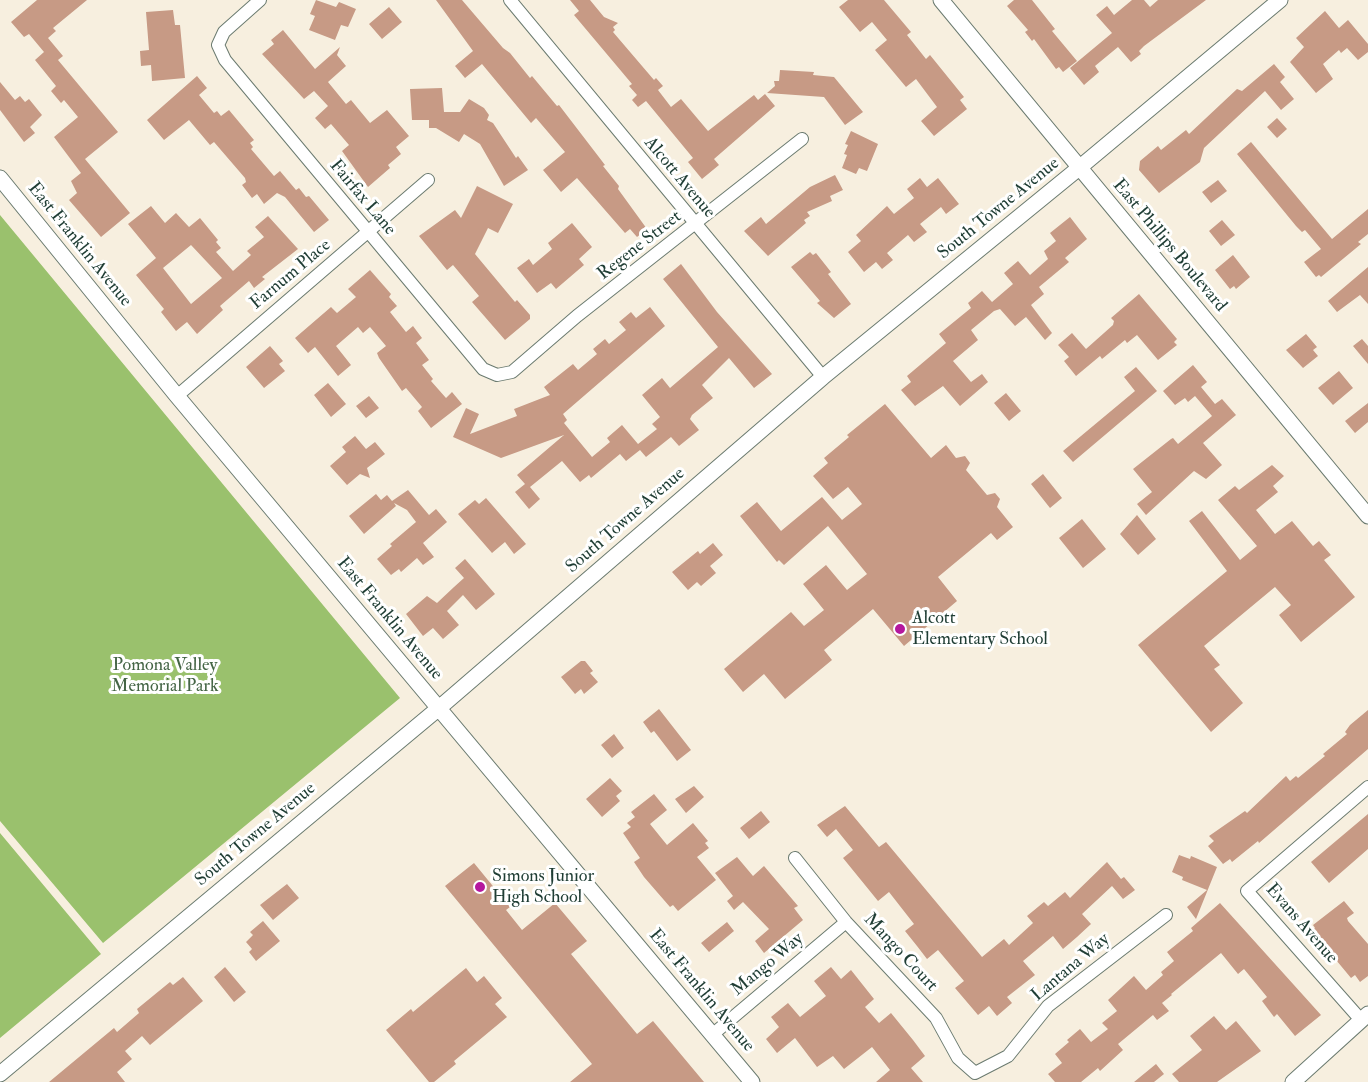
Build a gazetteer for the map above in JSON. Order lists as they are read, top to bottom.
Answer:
{
  "streets": {
    "street": [
      "Alcott Avenue",
      "Fairfax Lane",
      "South Towne Avenue",
      "East Franklin Avenue",
      "Regene Street",
      "East Phillips Boulevard",
      "Farnum Place",
      "Evans Avenue",
      "Mango Court",
      "Mango Way",
      "Lantana Way"
    ]
  },
  "crossings": [
    ["Alcott Avenue", "South Towne Avenue"],
    ["Alcott Avenue", "Regene Street"],
    ["Fairfax Lane", "Regene Street"],
    ["Fairfax Lane", "Farnum Place"],
    ["South Towne Avenue", "East Franklin Avenue"],
    ["South Towne Avenue", "East Phillips Boulevard"],
    ["East Franklin Avenue", "Farnum Place"],
    ["East Franklin Avenue", "Mango Way"],
    ["Mango Court", "Mango Way"],
    ["Mango Court", "Lantana Way"]
  ],
  "parks": ["Pomona Valley Memorial Park"],
  "places": ["Alcott Elementary School", "Simons Junior High School"]
}
